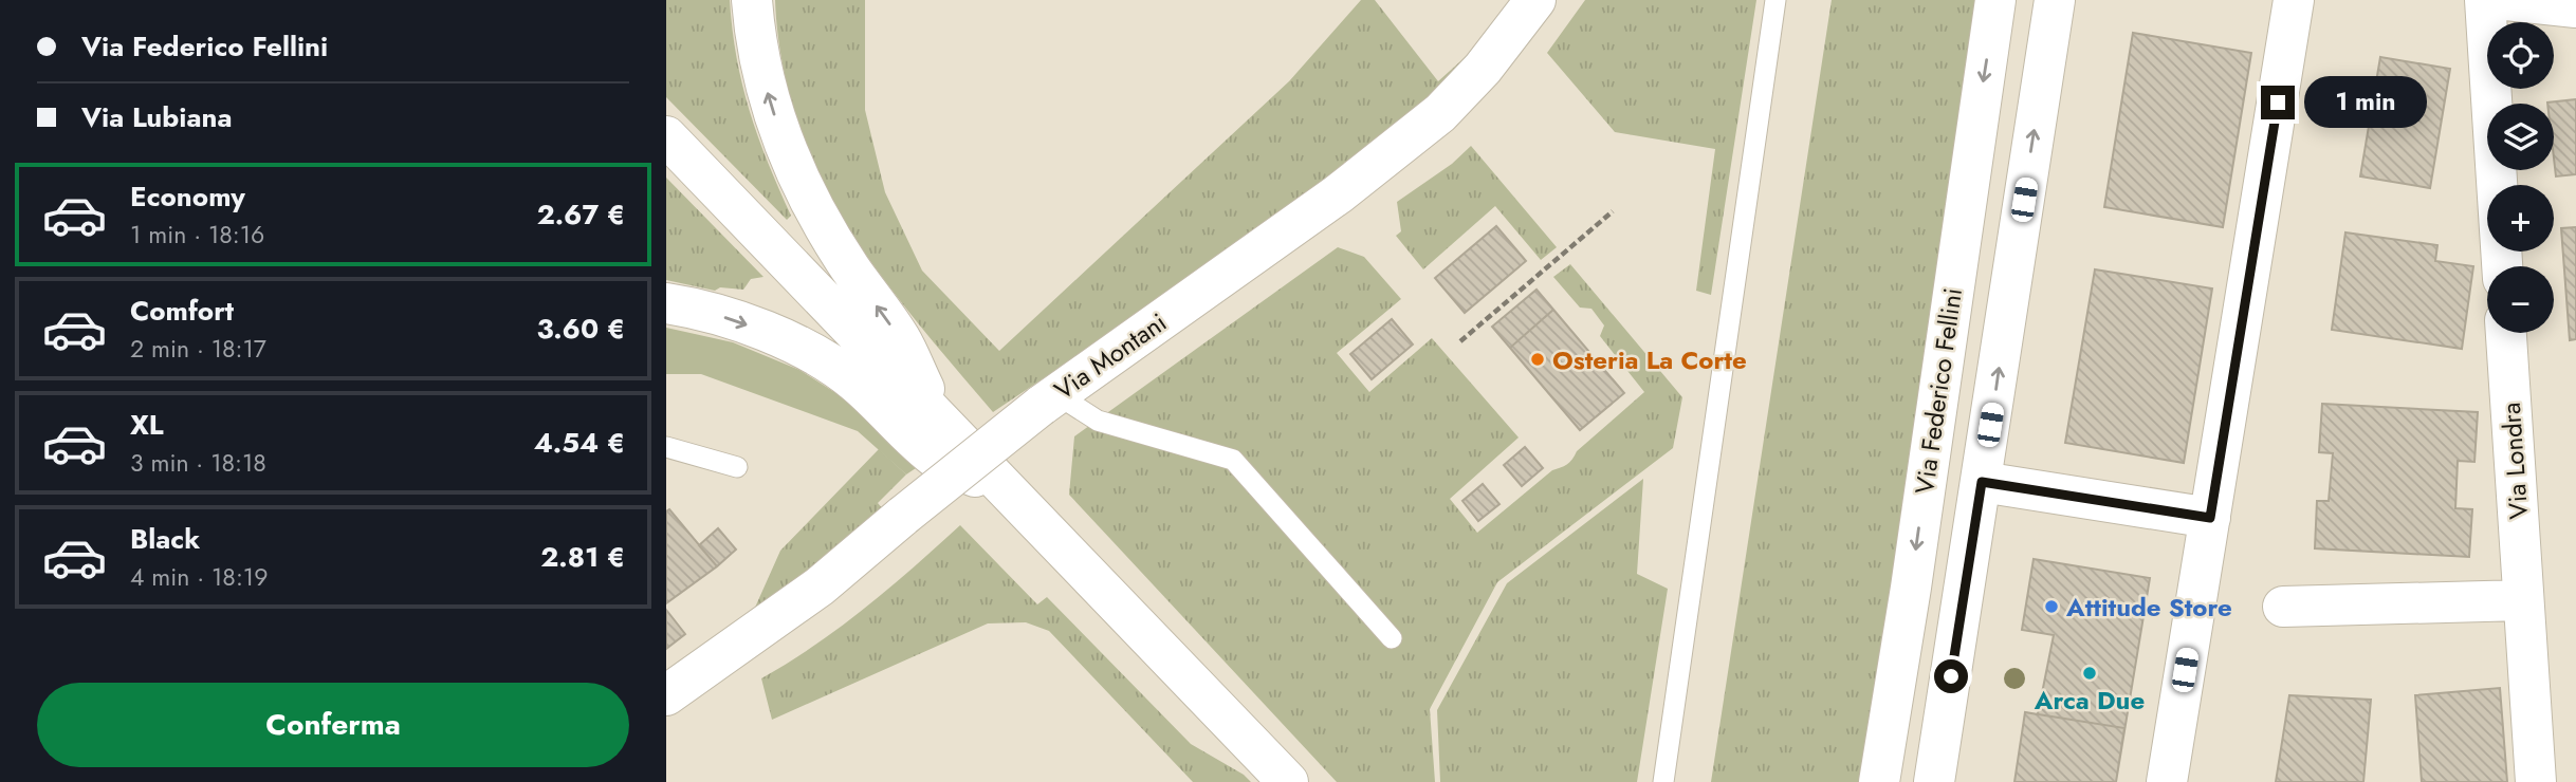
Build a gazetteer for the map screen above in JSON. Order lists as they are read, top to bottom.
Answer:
{
  "streets": {
    "main road": ["Via Montani", "Via Federico Fellini", "Via Londra"]
  },
  "places": ["Osteria La Corte", "Attitude Store", "Arca Due"],
  "page": {
    "banner": ["Via Federico Fellini", "Via Lubiana"],
    "map_buttons": ["+", "−"],
    "bubble": "1 min",
    "list": [
      {
        "name": "Economy",
        "note": "1 min · 18:16",
        "value": "2.67 €"
      },
      {
        "name": "Comfort",
        "note": "2 min · 18:17",
        "value": "3.60 €"
      },
      {
        "name": "XL",
        "note": "3 min · 18:18",
        "value": "4.54 €"
      },
      {
        "name": "Black",
        "note": "4 min · 18:19",
        "value": "2.81 €"
      }
    ],
    "buttons": "Conferma"
  }
}
